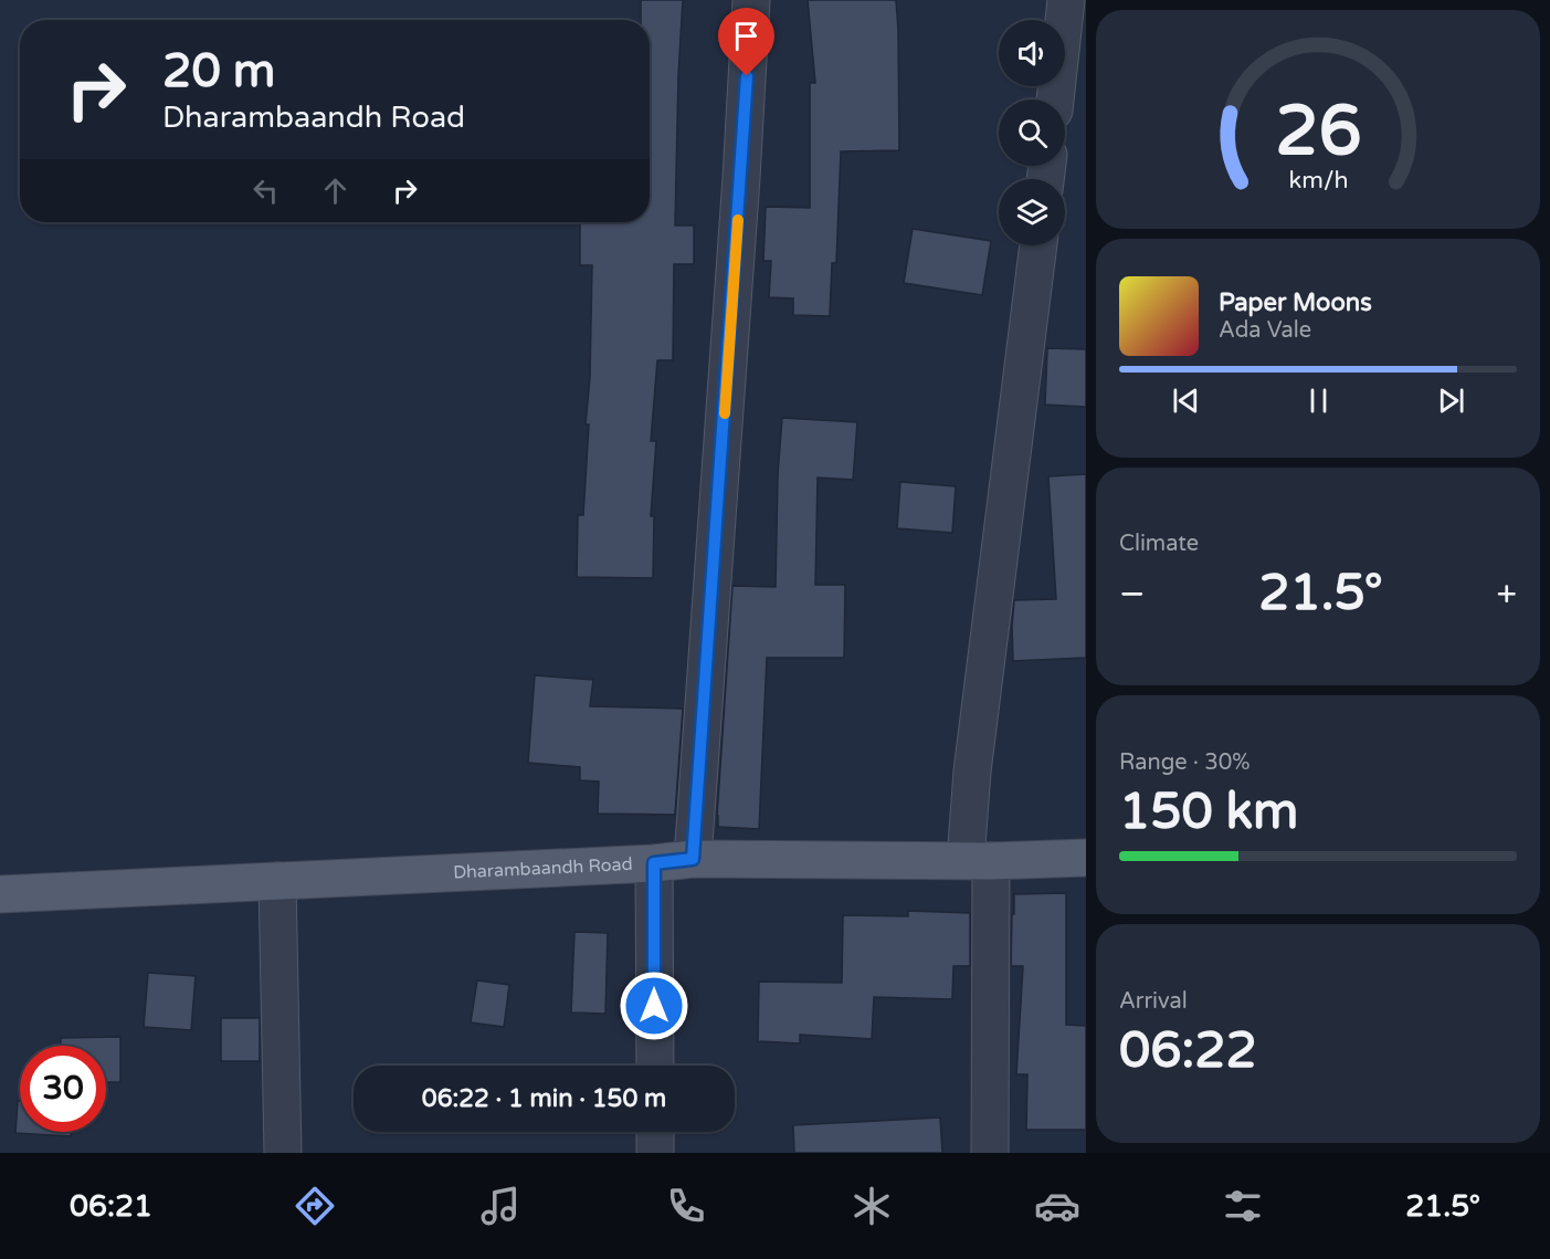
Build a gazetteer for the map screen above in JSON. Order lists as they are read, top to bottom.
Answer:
{
  "streets": {
    "main road": ["Dharambaandh Road"]
  },
  "page": {
    "turn": ["20 m", "Dharambaandh Road"],
    "song": ["Paper Moons", "Ada Vale"],
    "tile": [
      "Climate",
      ["Range · 30%", "150 km"],
      ["Arrival", "06:22"]
    ],
    "heat": ["−", "21.5°", "+"],
    "limit": "30",
    "trip": "06:22 · 1 min · 150 m",
    "tabs": ["06:21", "21.5°"],
    "gauge": ["26", "km/h"]
  }
}
